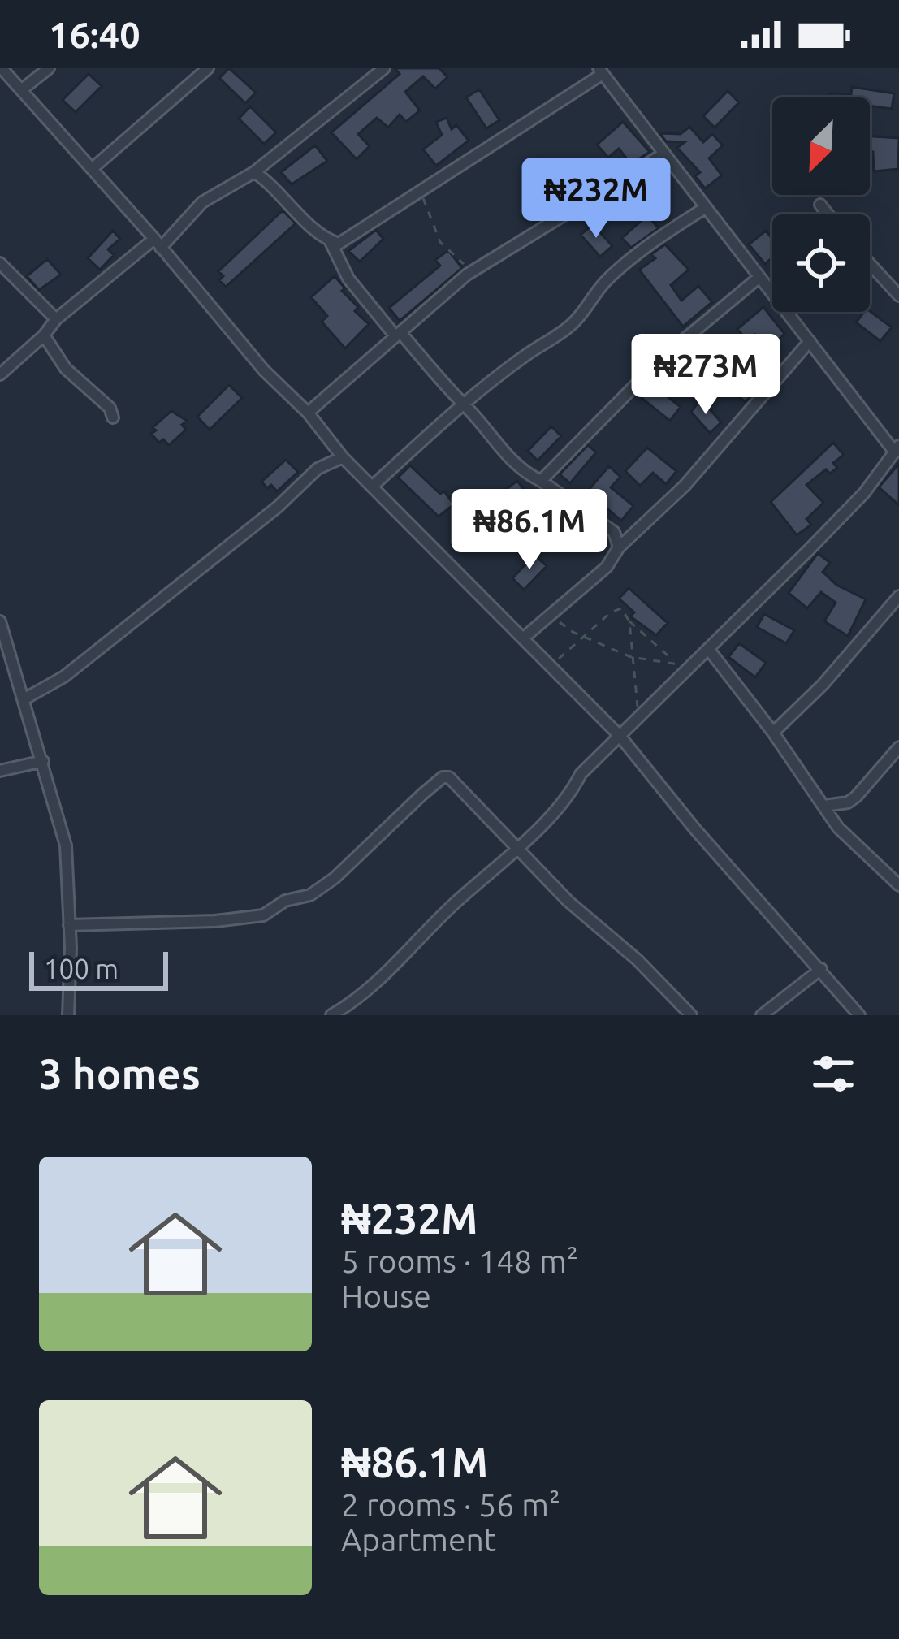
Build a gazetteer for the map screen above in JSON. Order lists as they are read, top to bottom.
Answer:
{
  "scale_bar": "100 m",
  "north": "bottom left",
  "page": {
    "status": "16:40",
    "price": ["₦232M", "₦273M", "₦86.1M"],
    "scale": "100 m",
    "heading": "3 homes",
    "list": [
      {
        "name": "₦232M",
        "note": "5 rooms · 148 m² · House"
      },
      {
        "name": "₦86.1M",
        "note": "2 rooms · 56 m² · Apartment"
      }
    ]
  }
}
